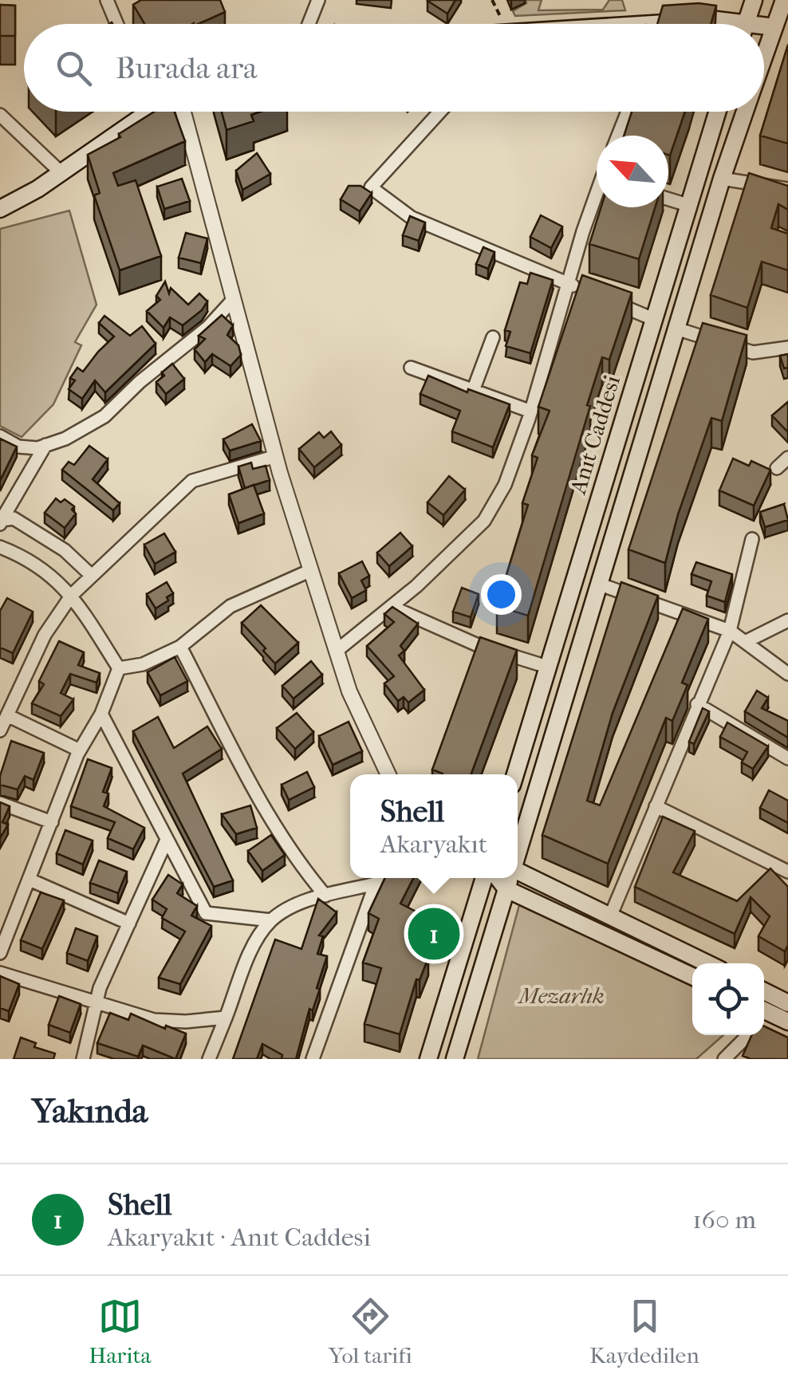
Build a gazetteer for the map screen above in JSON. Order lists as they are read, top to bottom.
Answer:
{
  "streets": {
    "main road": ["Anıt Caddesi"]
  },
  "parks": ["Mezarlık"],
  "north": "top left",
  "page": {
    "search": "Burada ara",
    "popup": ["Shell", "Akaryakıt"],
    "pins": "1",
    "heading": "Yakında",
    "list": [
      {
        "mark": "1",
        "name": "Shell",
        "note": "Akaryakıt · Anıt Caddesi",
        "value": "160 m"
      }
    ],
    "nav": ["Harita", "Yol tarifi", "Kaydedilen"]
  }
}
